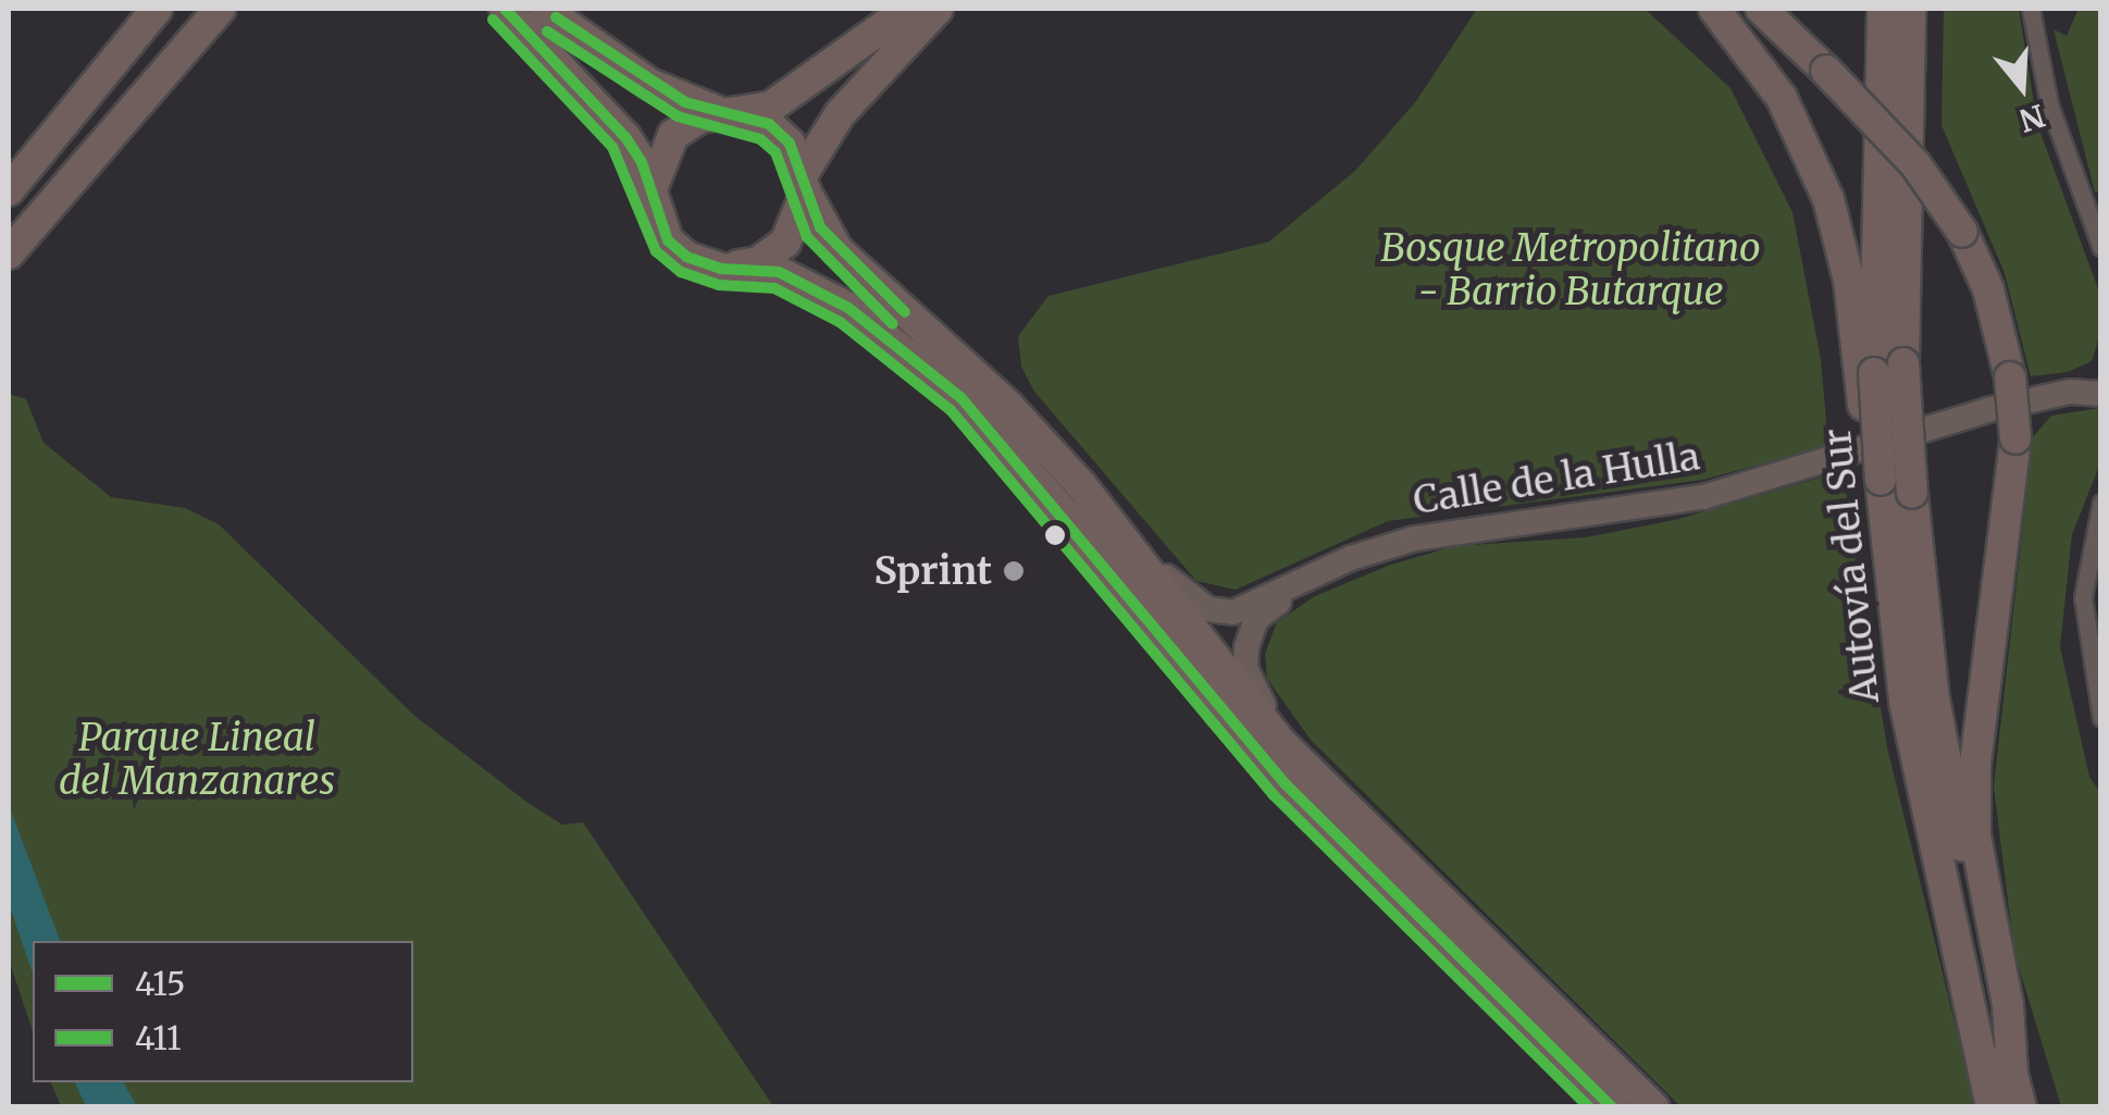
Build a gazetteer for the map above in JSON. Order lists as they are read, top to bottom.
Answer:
{
  "streets": {
    "highway": ["Autovía del Sur"],
    "street": ["Calle de la Hulla"]
  },
  "parks": ["Bosque Metropolitano - Barrio Butarque", "Parque Lineal del Manzanares"],
  "places": ["Sprint"],
  "lines": ["transit line 415", "transit line 411"],
  "legend": ["415", "411"],
  "north": "bottom"
}
